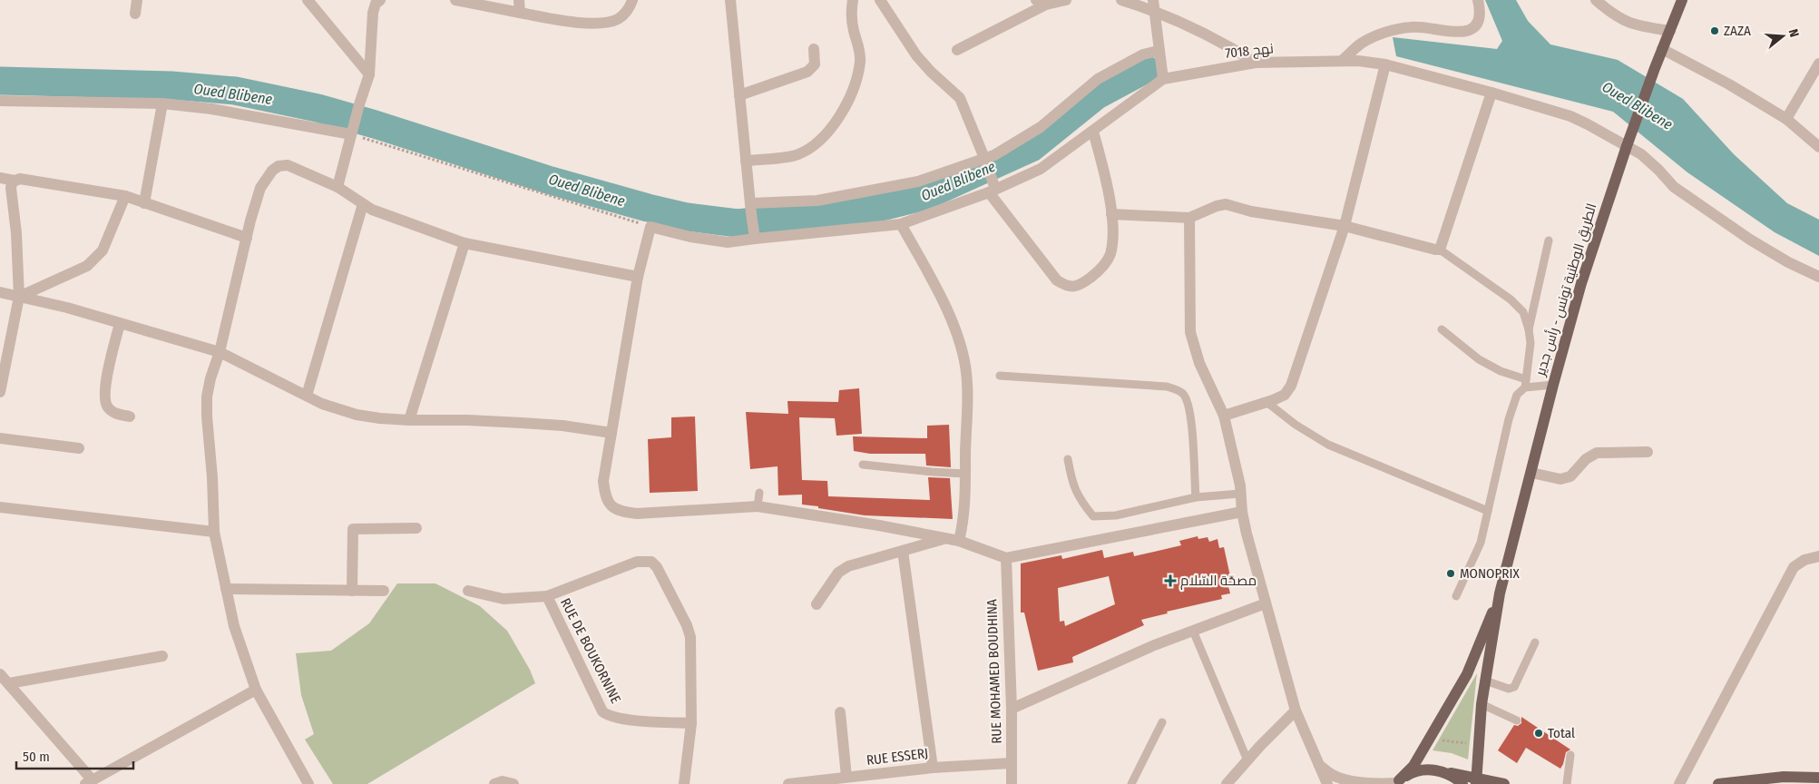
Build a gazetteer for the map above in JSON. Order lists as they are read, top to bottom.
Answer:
{
  "streets": {
    "main road": ["الطريق الوطنية تونس - رأس جدير"],
    "street": [
      "نهج 7018",
      "RUE DE BOUKORNINE",
      "RUE MOHAMED BOUDHINA",
      "RUE ESSERJ"
    ]
  },
  "crossings": [
    ["نهج 7018", "الطريق الوطنية تونس - رأس جدير"],
    ["RUE MOHAMED BOUDHINA", "RUE ESSERJ"]
  ],
  "water": ["Oued Blibene"],
  "places": {
    "other": ["ZAZA", "MONOPRIX", "Total"],
    "health": ["مصحّة السّلام"]
  },
  "scale_bar": "50 m",
  "north": "right"
}
